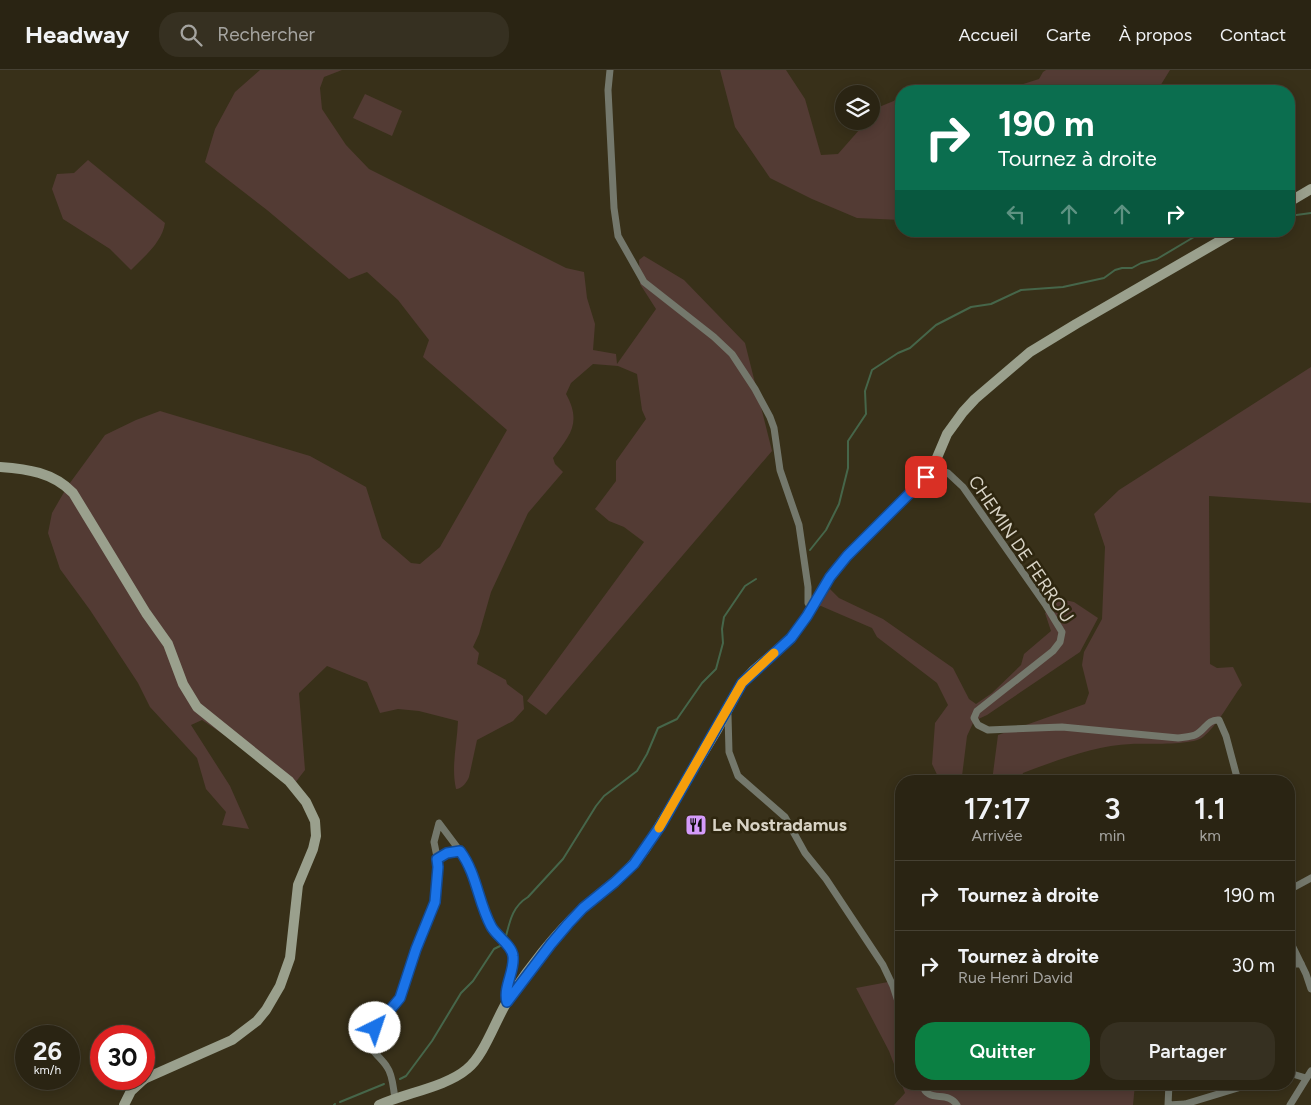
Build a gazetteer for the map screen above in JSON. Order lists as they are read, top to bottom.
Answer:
{
  "streets": {
    "street": ["CHEMIN DE FERROU"]
  },
  "places": {
    "restaurant": ["Le Nostradamus"]
  },
  "page": {
    "header": "Headway",
    "search": "Rechercher",
    "nav": [
      "Accueil",
      "Carte",
      "À propos",
      "Contact"
    ],
    "turn": ["190 m", "Tournez à droite"],
    "eta": [
      "17:17",
      "Arrivée",
      "3",
      "min",
      "1.1",
      "km"
    ],
    "list": [
      {
        "name": "Tournez à droite",
        "value": "190 m"
      },
      {
        "name": "Tournez à droite",
        "note": "Rue Henri David",
        "value": "30 m"
      }
    ],
    "buttons": ["Quitter", "Partager"],
    "speed": "26 km/h",
    "limit": "30"
  }
}
